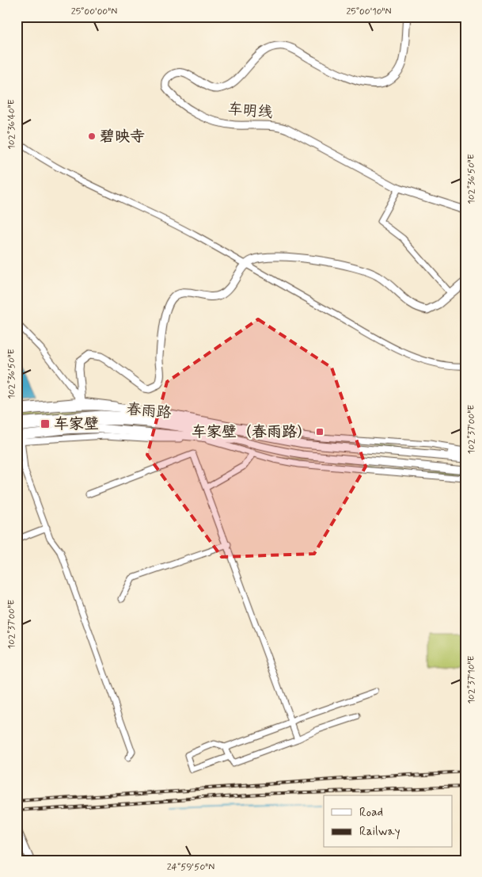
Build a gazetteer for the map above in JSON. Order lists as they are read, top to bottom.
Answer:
{
  "streets": {
    "main road": ["车明线", "春雨路"]
  },
  "places": {
    "other": ["碧映寺"],
    "transit": ["车家壁", "车家壁（春雨路）"]
  },
  "legend": ["Road", "Railway"],
  "coordinates": [
    "25°00'00\"N",
    "25°00'10\"N",
    "102°36'40\"E",
    "102°36'50\"E",
    "102°37'00\"E",
    "102°37'10\"E",
    "24°59'50\"N"
  ]
}
